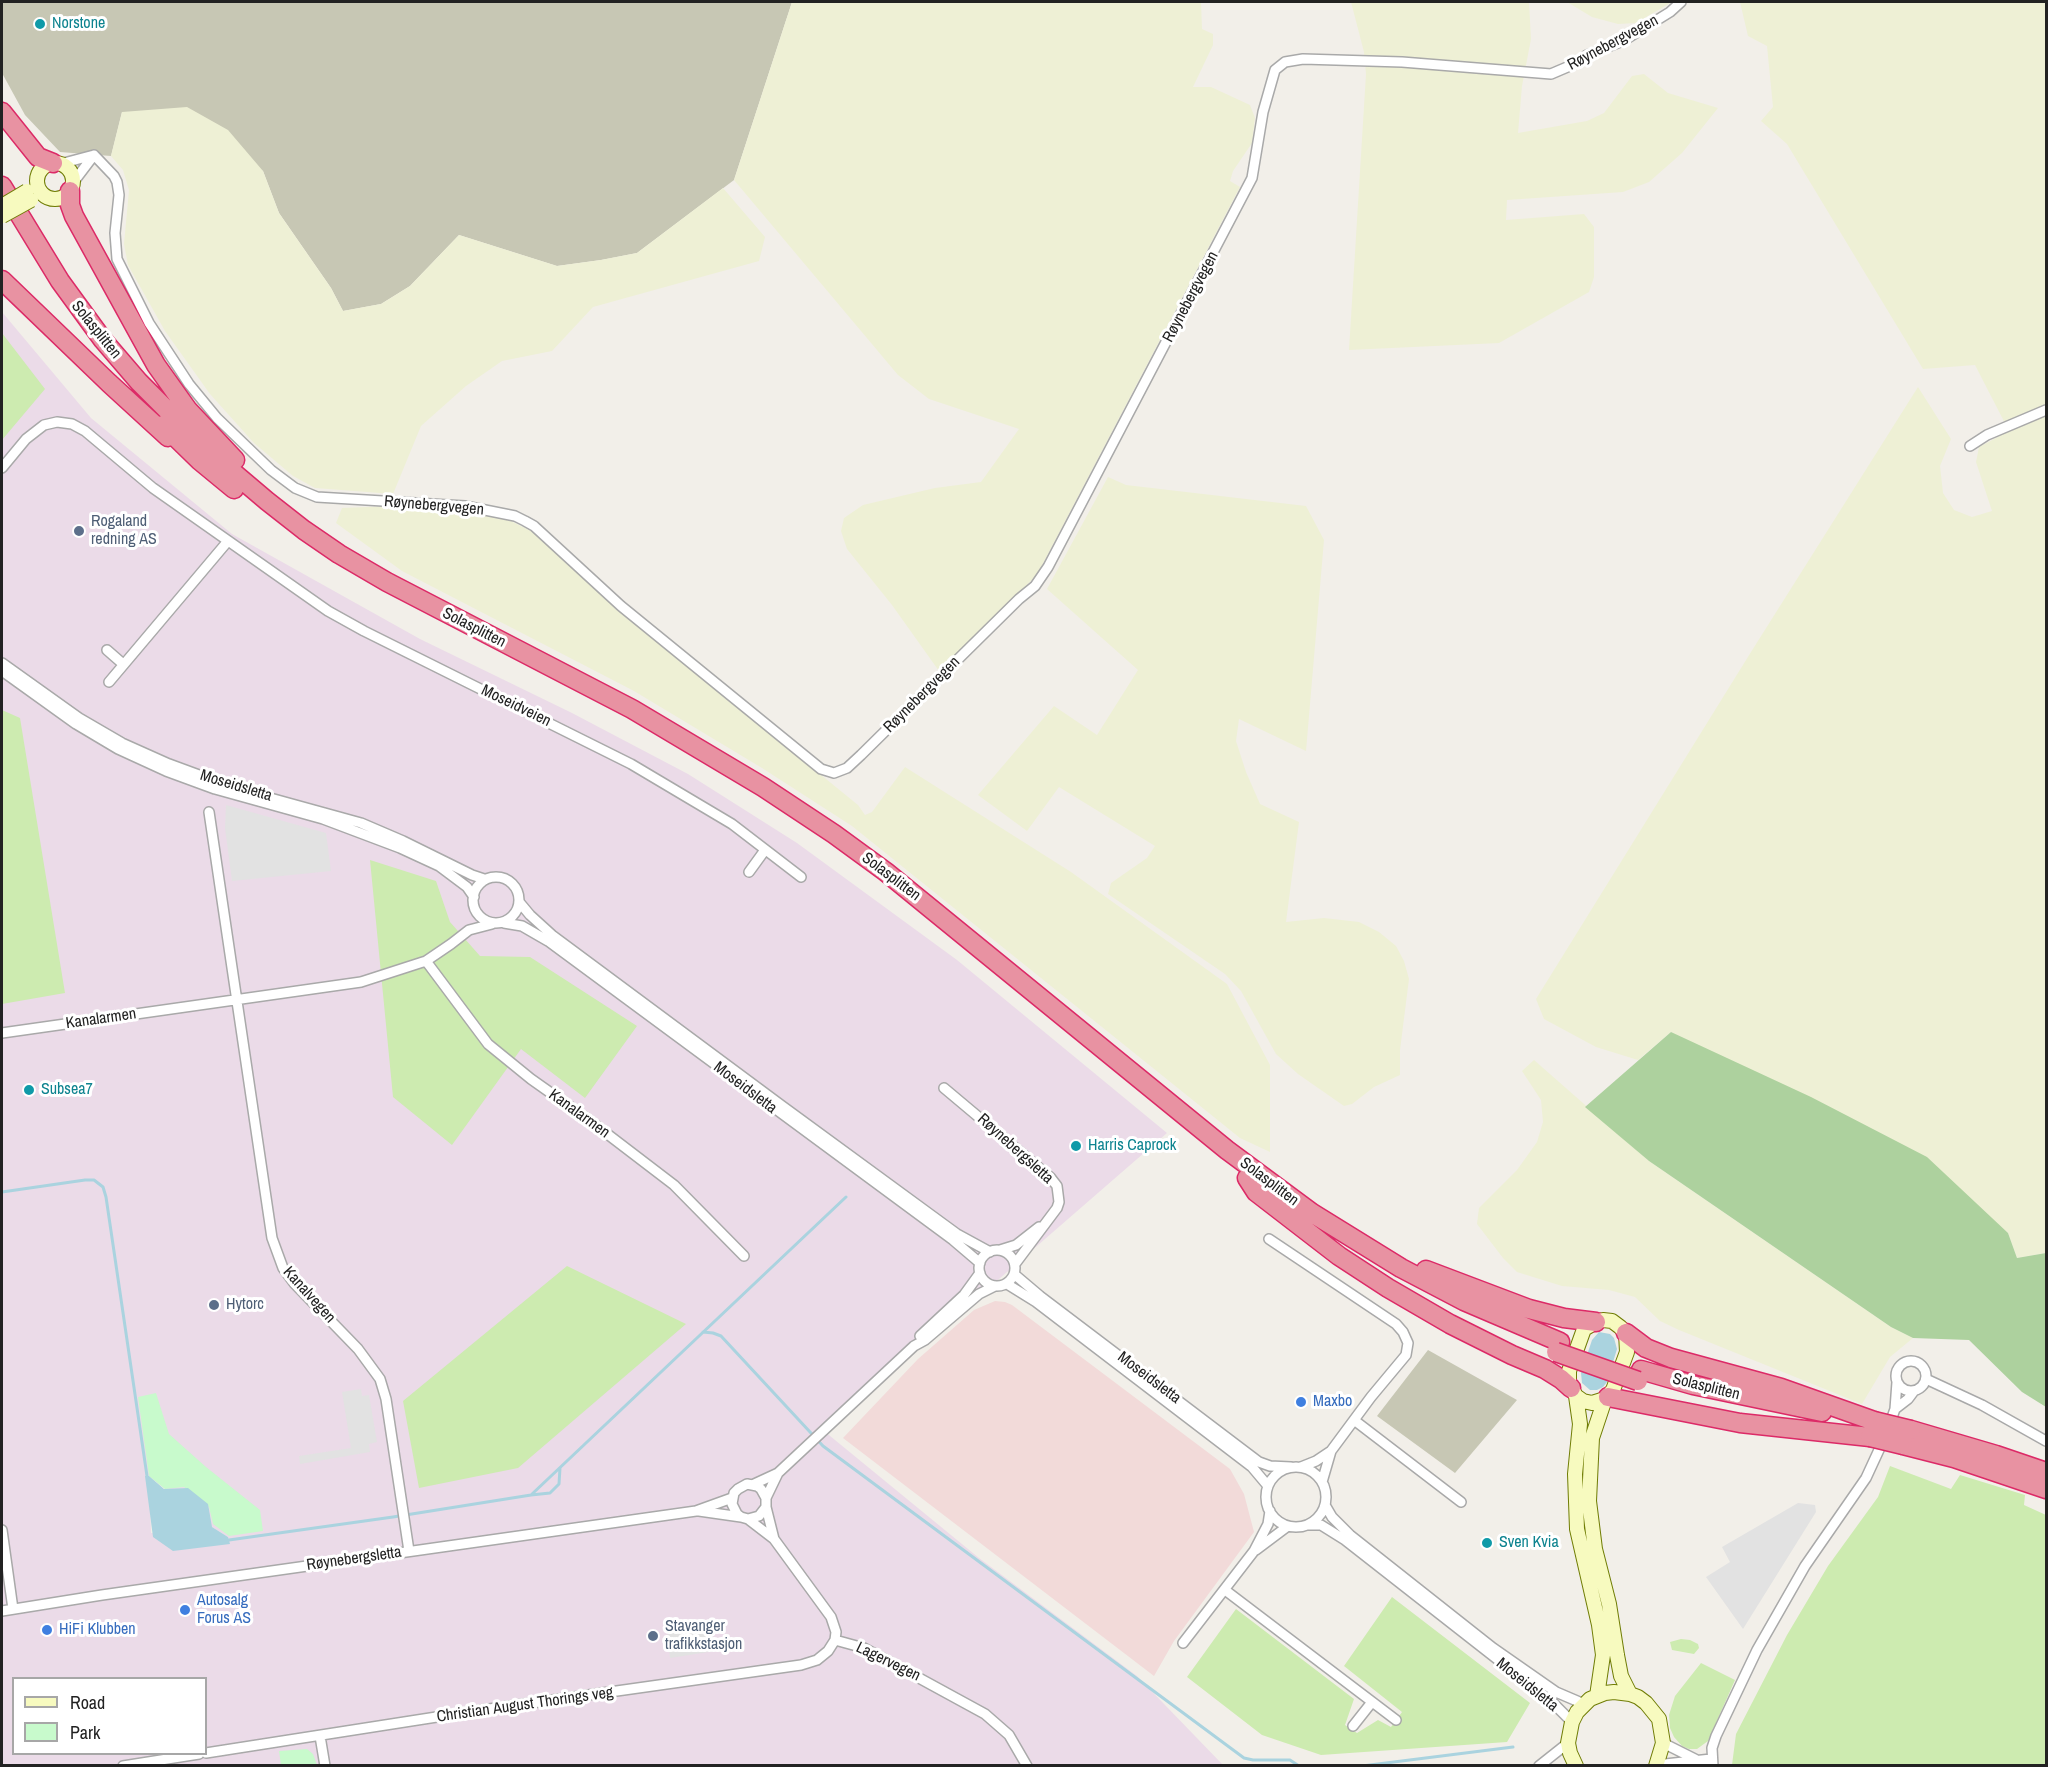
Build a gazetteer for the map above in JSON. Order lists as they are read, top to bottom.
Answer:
{
  "streets": {
    "highway": ["Solasplitten"],
    "street": [
      "Røynebergvegen",
      "Moseidveien",
      "Moseidsletta",
      "Kanalarmen",
      "Røynebergsletta",
      "Kanalvegen",
      "Lagervegen",
      "Christian August Thorings veg"
    ]
  },
  "crossings": [
    ["Moseidsletta", "Kanalarmen"],
    ["Moseidsletta", "Røynebergsletta"],
    ["Kanalarmen", "Kanalvegen"],
    ["Røynebergsletta", "Kanalvegen"],
    ["Røynebergsletta", "Lagervegen"],
    ["Lagervegen", "Christian August Thorings veg"]
  ],
  "places": [
    "Norstone",
    "Rogaland redning AS",
    "Subsea7",
    "Harris Caprock",
    "Hytorc",
    "Maxbo",
    "Sven Kvia",
    "Autosalg Forus AS",
    "HiFi Klubben",
    "Stavanger trafikkstasjon"
  ],
  "legend": ["Road", "Park"]
}
